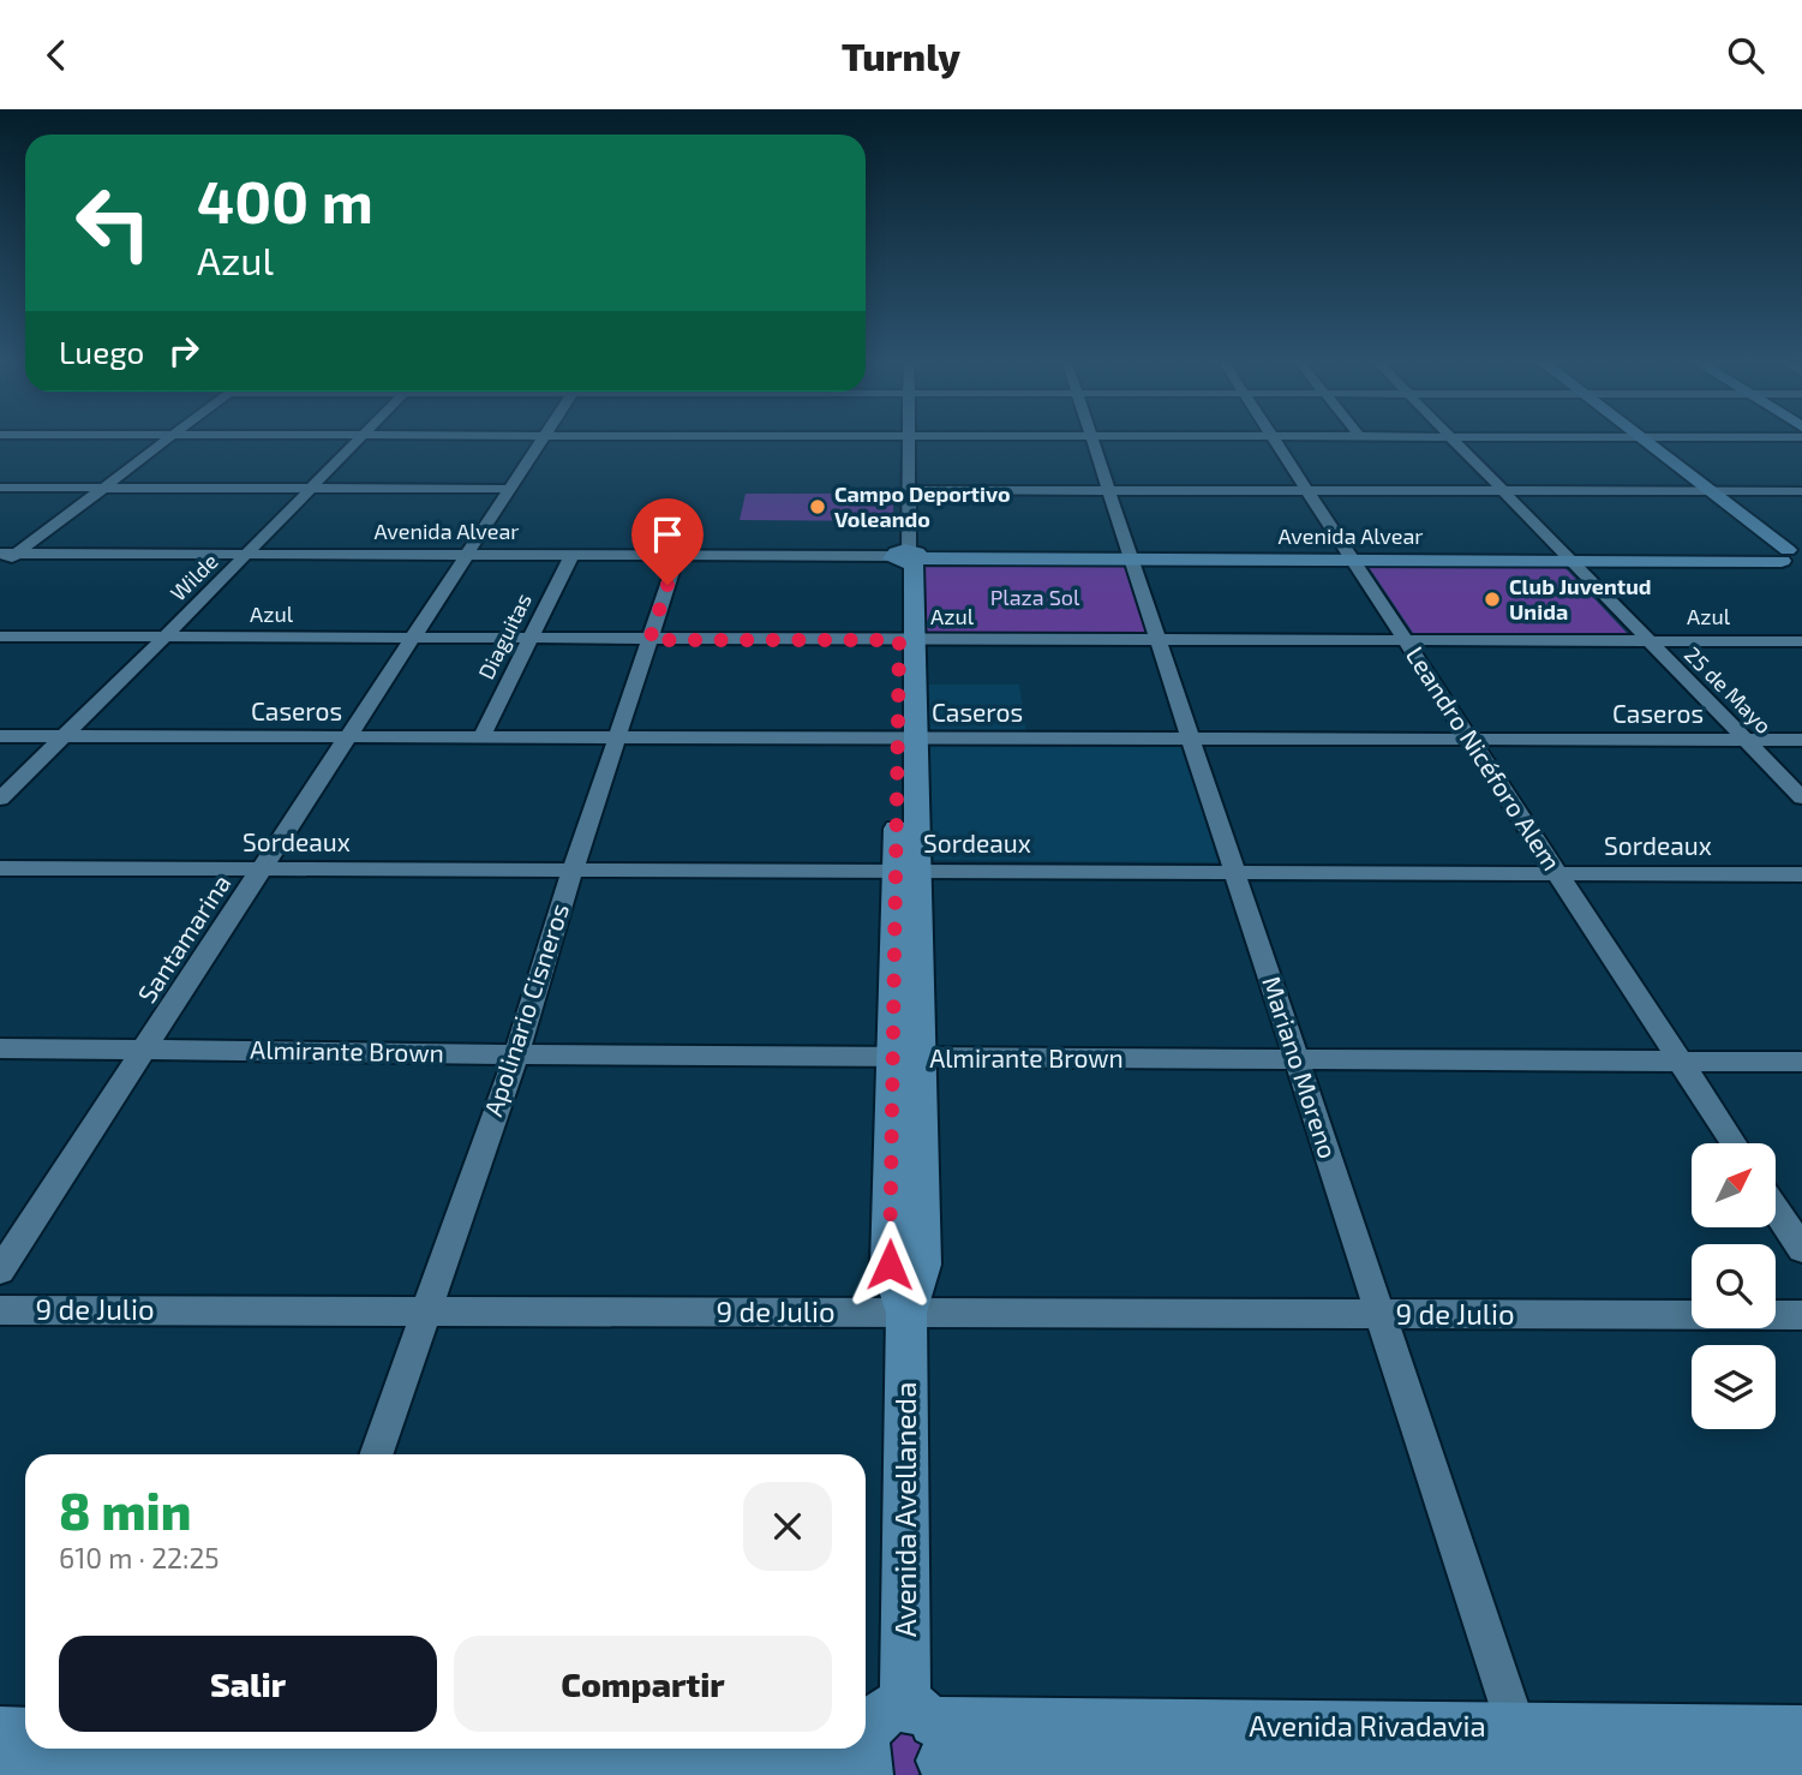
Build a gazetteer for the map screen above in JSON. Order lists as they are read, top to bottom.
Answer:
{
  "streets": {
    "main road": ["Avenida Alvear", "Avenida Avellaneda", "Avenida Rivadavia"],
    "street": [
      "Wilde",
      "Azul",
      "Diaguitas",
      "25 de Mayo",
      "Caseros",
      "Leandro Nicéforo Alem",
      "Sordeaux",
      "Santamarina",
      "Apolinario Cisneros",
      "Almirante Brown",
      "Mariano Moreno",
      "9 de Julio"
    ]
  },
  "crossings": [
    ["Avenida Alvear", "Wilde"],
    ["Avenida Alvear", "Diaguitas"],
    ["Avenida Alvear", "25 de Mayo"],
    ["Avenida Alvear", "Leandro Nicéforo Alem"],
    ["Avenida Alvear", "Santamarina"],
    ["Avenida Alvear", "Apolinario Cisneros"],
    ["Avenida Alvear", "Mariano Moreno"],
    ["Avenida Alvear", "Avenida Avellaneda"],
    ["Wilde", "Azul"],
    ["Wilde", "Caseros"],
    ["Azul", "Diaguitas"],
    ["Azul", "25 de Mayo"],
    ["Azul", "Leandro Nicéforo Alem"],
    ["Azul", "Santamarina"],
    ["Azul", "Apolinario Cisneros"],
    ["Azul", "Mariano Moreno"],
    ["Azul", "Avenida Avellaneda"],
    ["Diaguitas", "Caseros"],
    ["25 de Mayo", "Caseros"],
    ["Caseros", "Leandro Nicéforo Alem"],
    ["Caseros", "Santamarina"],
    ["Caseros", "Apolinario Cisneros"],
    ["Caseros", "Mariano Moreno"],
    ["Caseros", "Avenida Avellaneda"],
    ["Leandro Nicéforo Alem", "Sordeaux"],
    ["Leandro Nicéforo Alem", "Almirante Brown"],
    ["Sordeaux", "Santamarina"],
    ["Sordeaux", "Apolinario Cisneros"],
    ["Sordeaux", "Mariano Moreno"],
    ["Sordeaux", "Avenida Avellaneda"],
    ["Santamarina", "Almirante Brown"],
    ["Apolinario Cisneros", "Almirante Brown"],
    ["Apolinario Cisneros", "9 de Julio"],
    ["Almirante Brown", "Mariano Moreno"],
    ["Almirante Brown", "Avenida Avellaneda"],
    ["Mariano Moreno", "9 de Julio"],
    ["Mariano Moreno", "Avenida Rivadavia"],
    ["9 de Julio", "Avenida Avellaneda"],
    ["Avenida Avellaneda", "Avenida Rivadavia"]
  ],
  "parks": ["Plaza Sol"],
  "places": ["Campo Deportivo Voleando", "Club Juventud Unida"],
  "north": "top right",
  "page": {
    "header": "Turnly",
    "turn": ["400 m", "Azul"],
    "then": "Luego",
    "heading": ["8 min", "610 m · 22:25"],
    "buttons": ["Salir", "Compartir"]
  }
}
